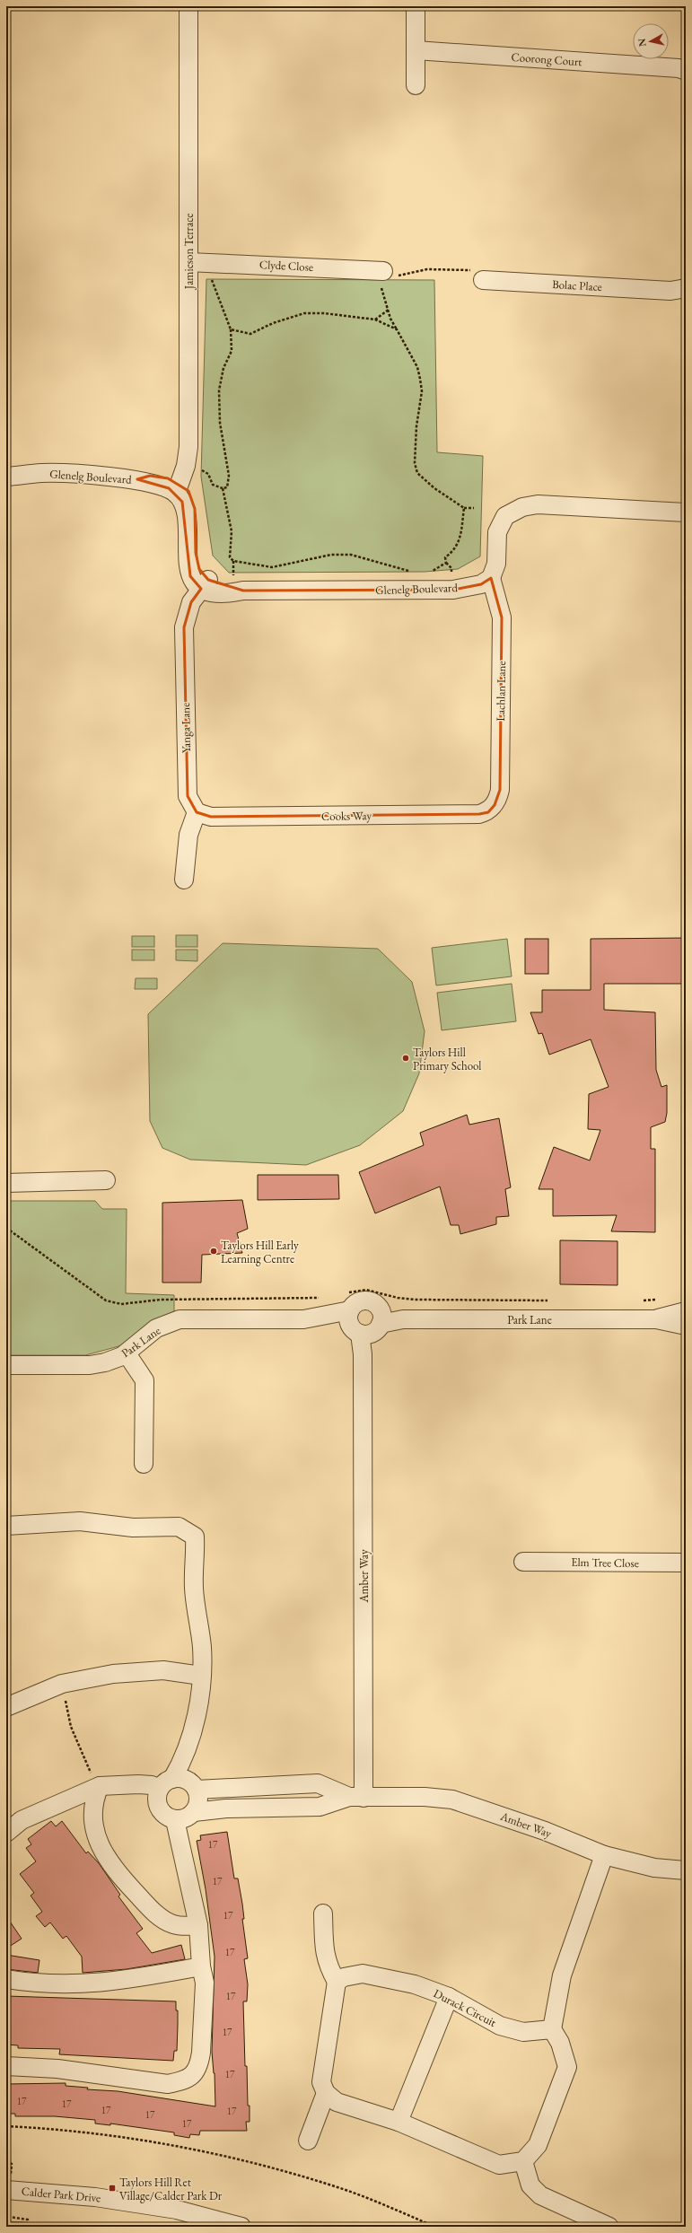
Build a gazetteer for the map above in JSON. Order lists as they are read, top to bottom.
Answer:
{
  "streets": {
    "street": [
      "Coorong Court",
      "Jamieson Terrace",
      "Clyde Close",
      "Bolac Place",
      "Glenelg Boulevard",
      "Lachlan Lane",
      "Yanga Lane",
      "Cooks Way",
      "Park Lane",
      "Elm Tree Close",
      "Amber Way",
      "Durack Circuit",
      "Calder Park Drive"
    ]
  },
  "crossings": [
    ["Jamieson Terrace", "Clyde Close"],
    ["Jamieson Terrace", "Glenelg Boulevard"],
    ["Glenelg Boulevard", "Lachlan Lane"],
    ["Glenelg Boulevard", "Yanga Lane"],
    ["Lachlan Lane", "Cooks Way"],
    ["Yanga Lane", "Cooks Way"],
    ["Park Lane", "Amber Way"]
  ],
  "places": {
    "other": ["Taylors Hill Primary School", "Taylors Hill Early Learning Centre"],
    "transit": ["Taylors Hill Ret Village/Calder Park Dr"]
  },
  "house_numbers": [
    "17",
    "17",
    "17",
    "17",
    "17",
    "17",
    "17",
    "17",
    "17",
    "17",
    "17",
    "17",
    "17"
  ],
  "north": "left"
}
